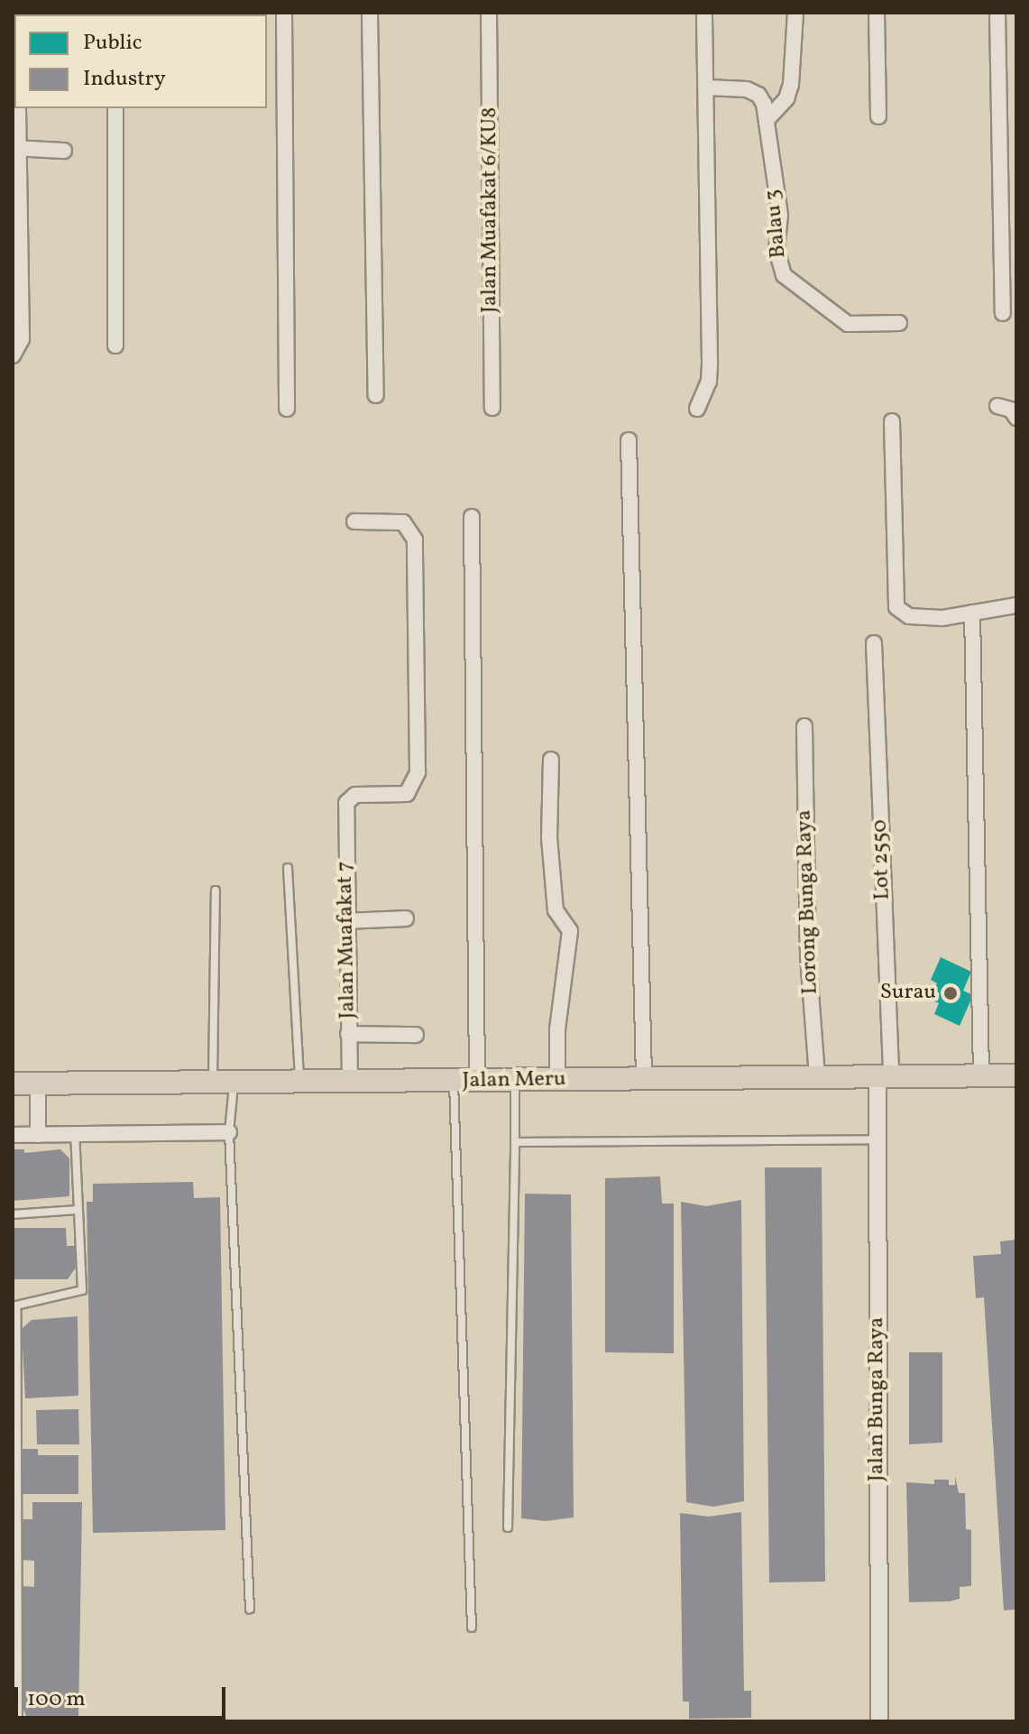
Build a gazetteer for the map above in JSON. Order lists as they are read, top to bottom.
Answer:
{
  "streets": {
    "main road": ["Jalan Meru"],
    "street": [
      "Jalan Muafakat 6/KU8",
      "Balau 3",
      "Lot 2550",
      "Lorong Bunga Raya",
      "Jalan Muafakat 7",
      "Jalan Bunga Raya"
    ]
  },
  "crossings": [
    ["Lot 2550", "Jalan Meru"],
    ["Lot 2550", "Jalan Bunga Raya"],
    ["Lorong Bunga Raya", "Jalan Meru"],
    ["Jalan Muafakat 7", "Jalan Meru"],
    ["Jalan Meru", "Jalan Bunga Raya"]
  ],
  "places": ["Surau"],
  "legend": ["Public", "Industry"],
  "scale_bar": "100 m"
}
